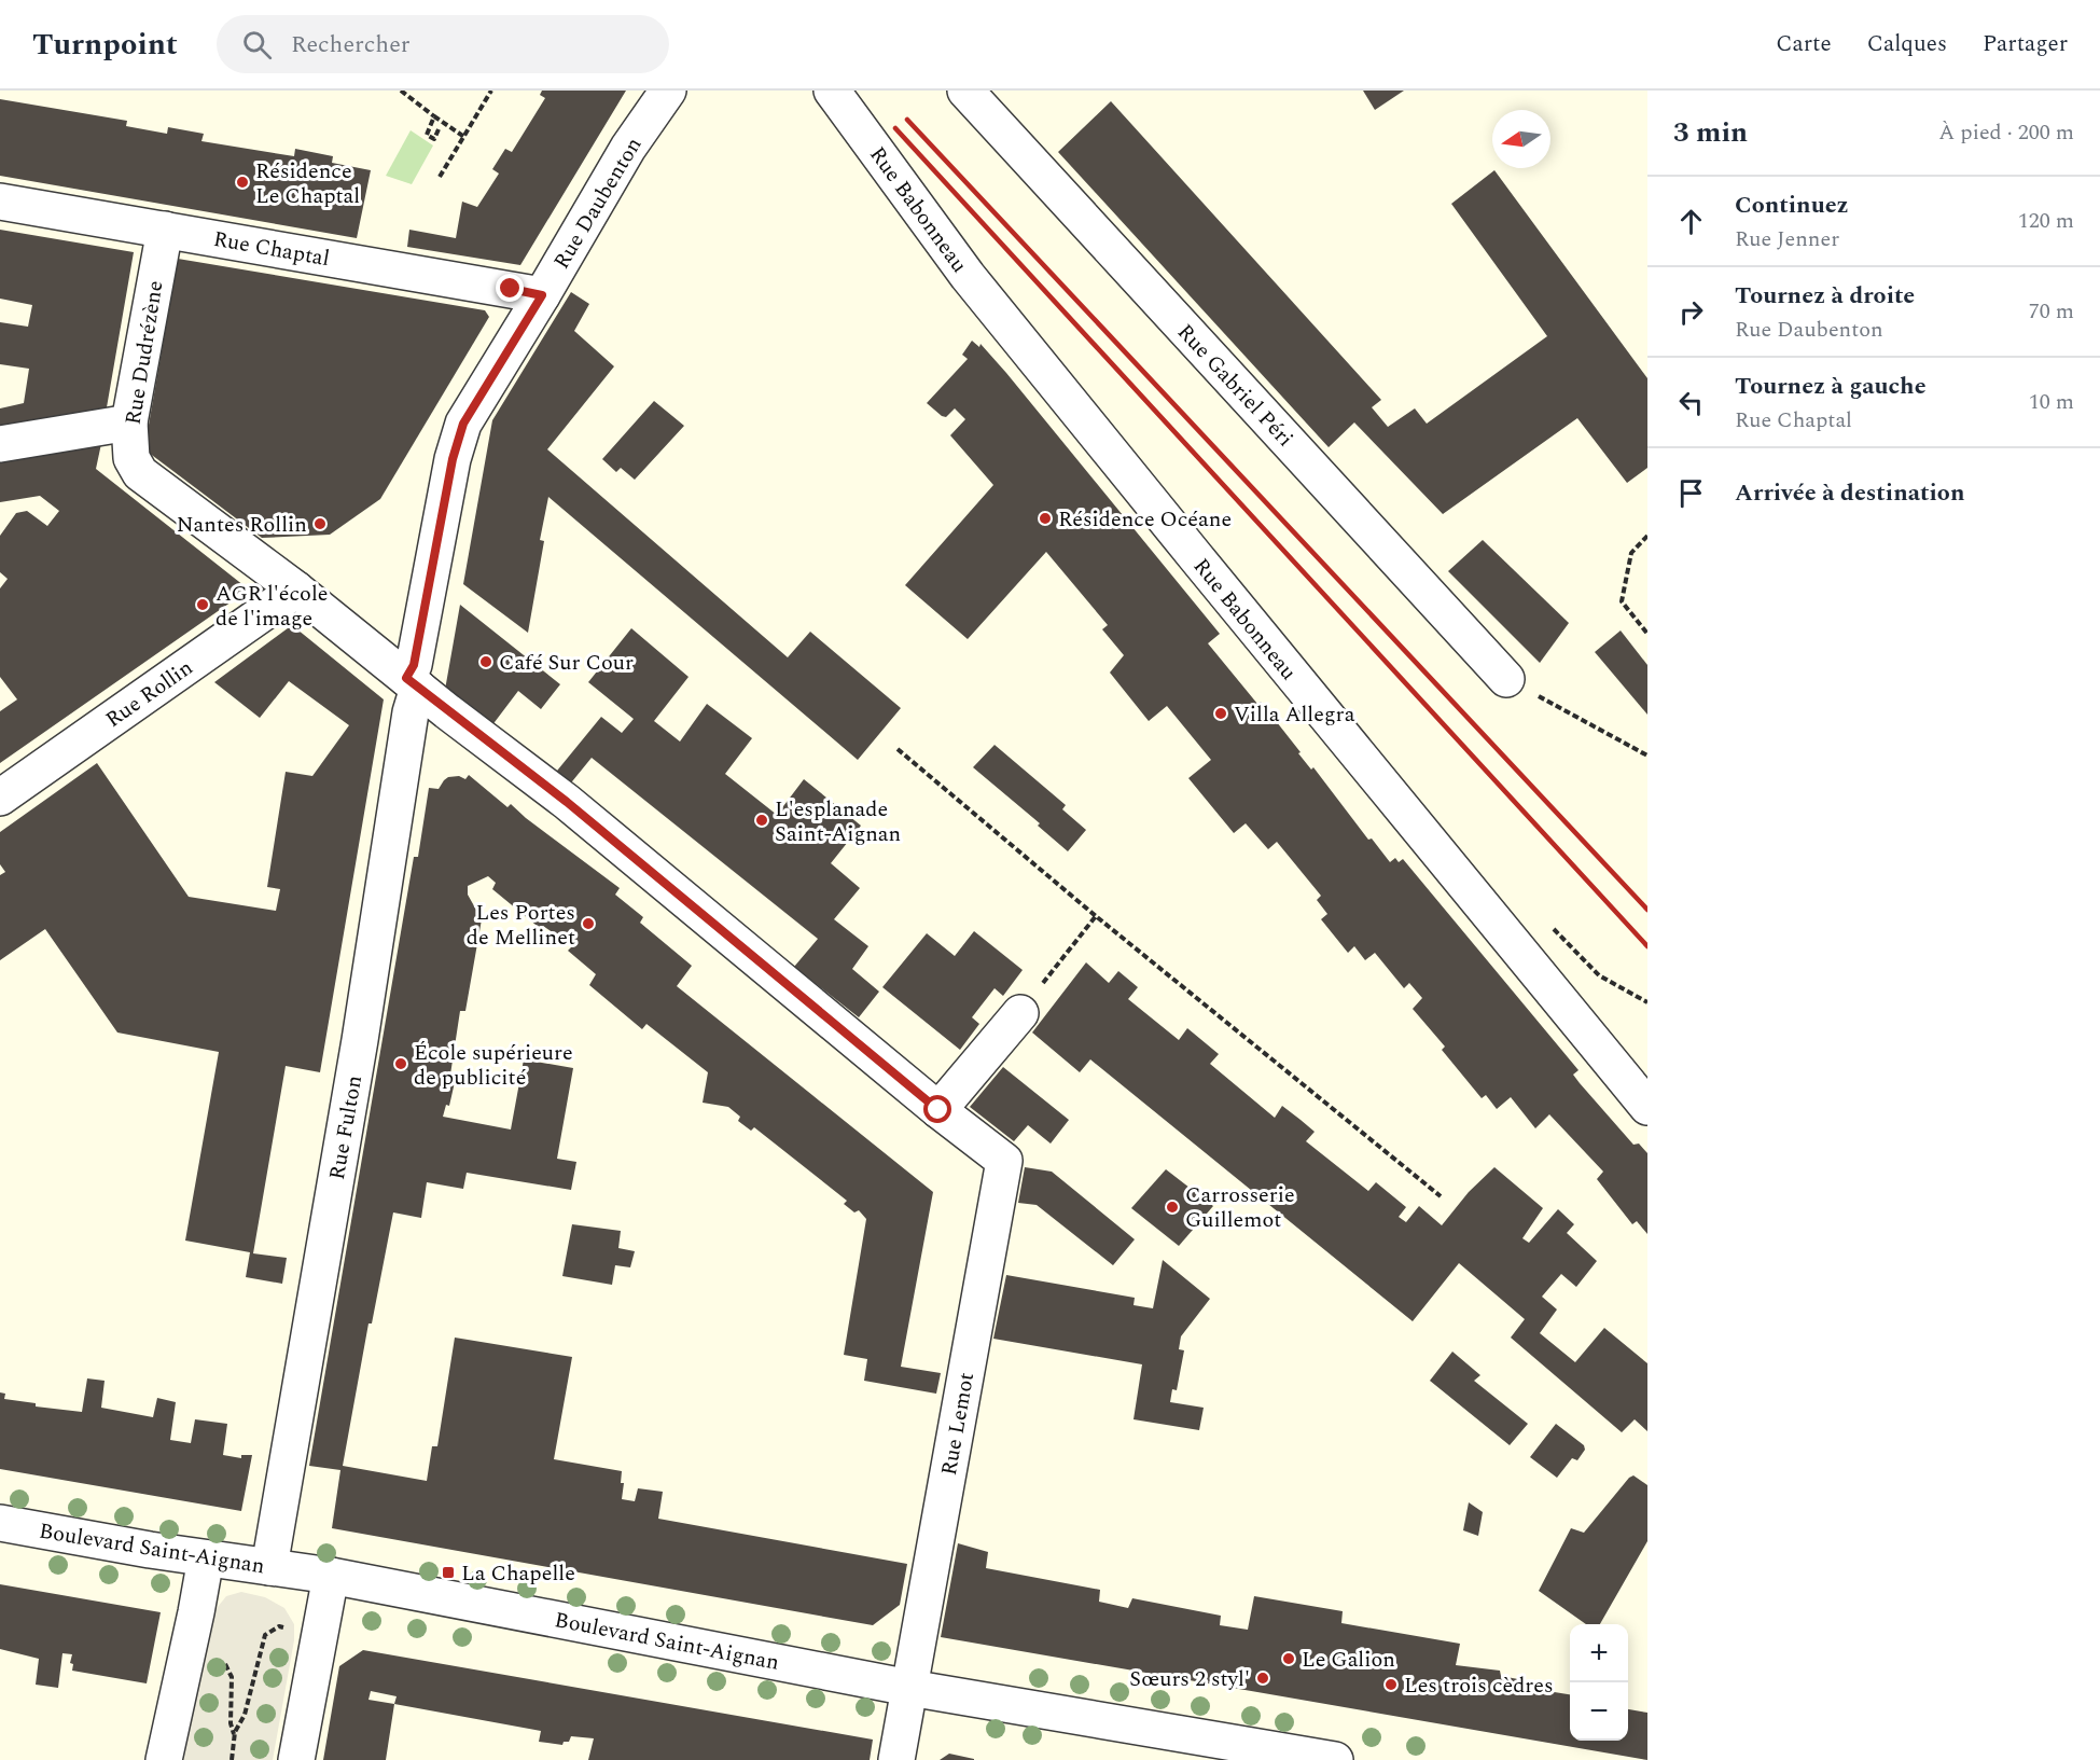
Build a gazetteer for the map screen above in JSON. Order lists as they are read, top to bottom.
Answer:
{
  "streets": {
    "street": [
      "Rue Daubenton",
      "Rue Babonneau",
      "Rue Chaptal",
      "Rue Dudrézène",
      "Rue Gabriel Péri",
      "Rue Rollin",
      "Rue Fulton",
      "Rue Lemot",
      "Boulevard Saint-Aignan"
    ]
  },
  "crossings": [
    ["Rue Daubenton", "Rue Chaptal"],
    ["Rue Daubenton", "Rue Dudrézène"],
    ["Rue Daubenton", "Rue Fulton"],
    ["Rue Chaptal", "Rue Dudrézène"],
    ["Rue Dudrézène", "Rue Rollin"],
    ["Rue Dudrézène", "Rue Fulton"],
    ["Rue Dudrézène", "Rue Lemot"],
    ["Rue Fulton", "Boulevard Saint-Aignan"],
    ["Rue Lemot", "Boulevard Saint-Aignan"]
  ],
  "places": {
    "other": [
      "Résidence Le Chaptal",
      "Résidence Océane",
      "Nantes Rollin",
      "AGR l'école de l'image",
      "Café Sur Cour",
      "Villa Allegra",
      "L'esplanade Saint-Aignan",
      "Les Portes de Mellinet",
      "École supérieure de publicité",
      "Carrosserie Guillemot",
      "Le Galion",
      "Sœurs 2 styl'",
      "Les trois cèdres"
    ],
    "transit": ["La Chapelle"]
  },
  "north": "left",
  "page": {
    "header": "Turnpoint",
    "search": "Rechercher",
    "nav": ["Carte", "Calques", "Partager"],
    "heading": ["3 min", "À pied · 200 m"],
    "list": [
      ["Continuez", "Rue Jenner", "120 m"],
      ["Tournez à droite", "Rue Daubenton", "70 m"],
      ["Tournez à gauche", "Rue Chaptal", "10 m"],
      "Arrivée à destination"
    ],
    "map_buttons": ["+", "−"]
  }
}
